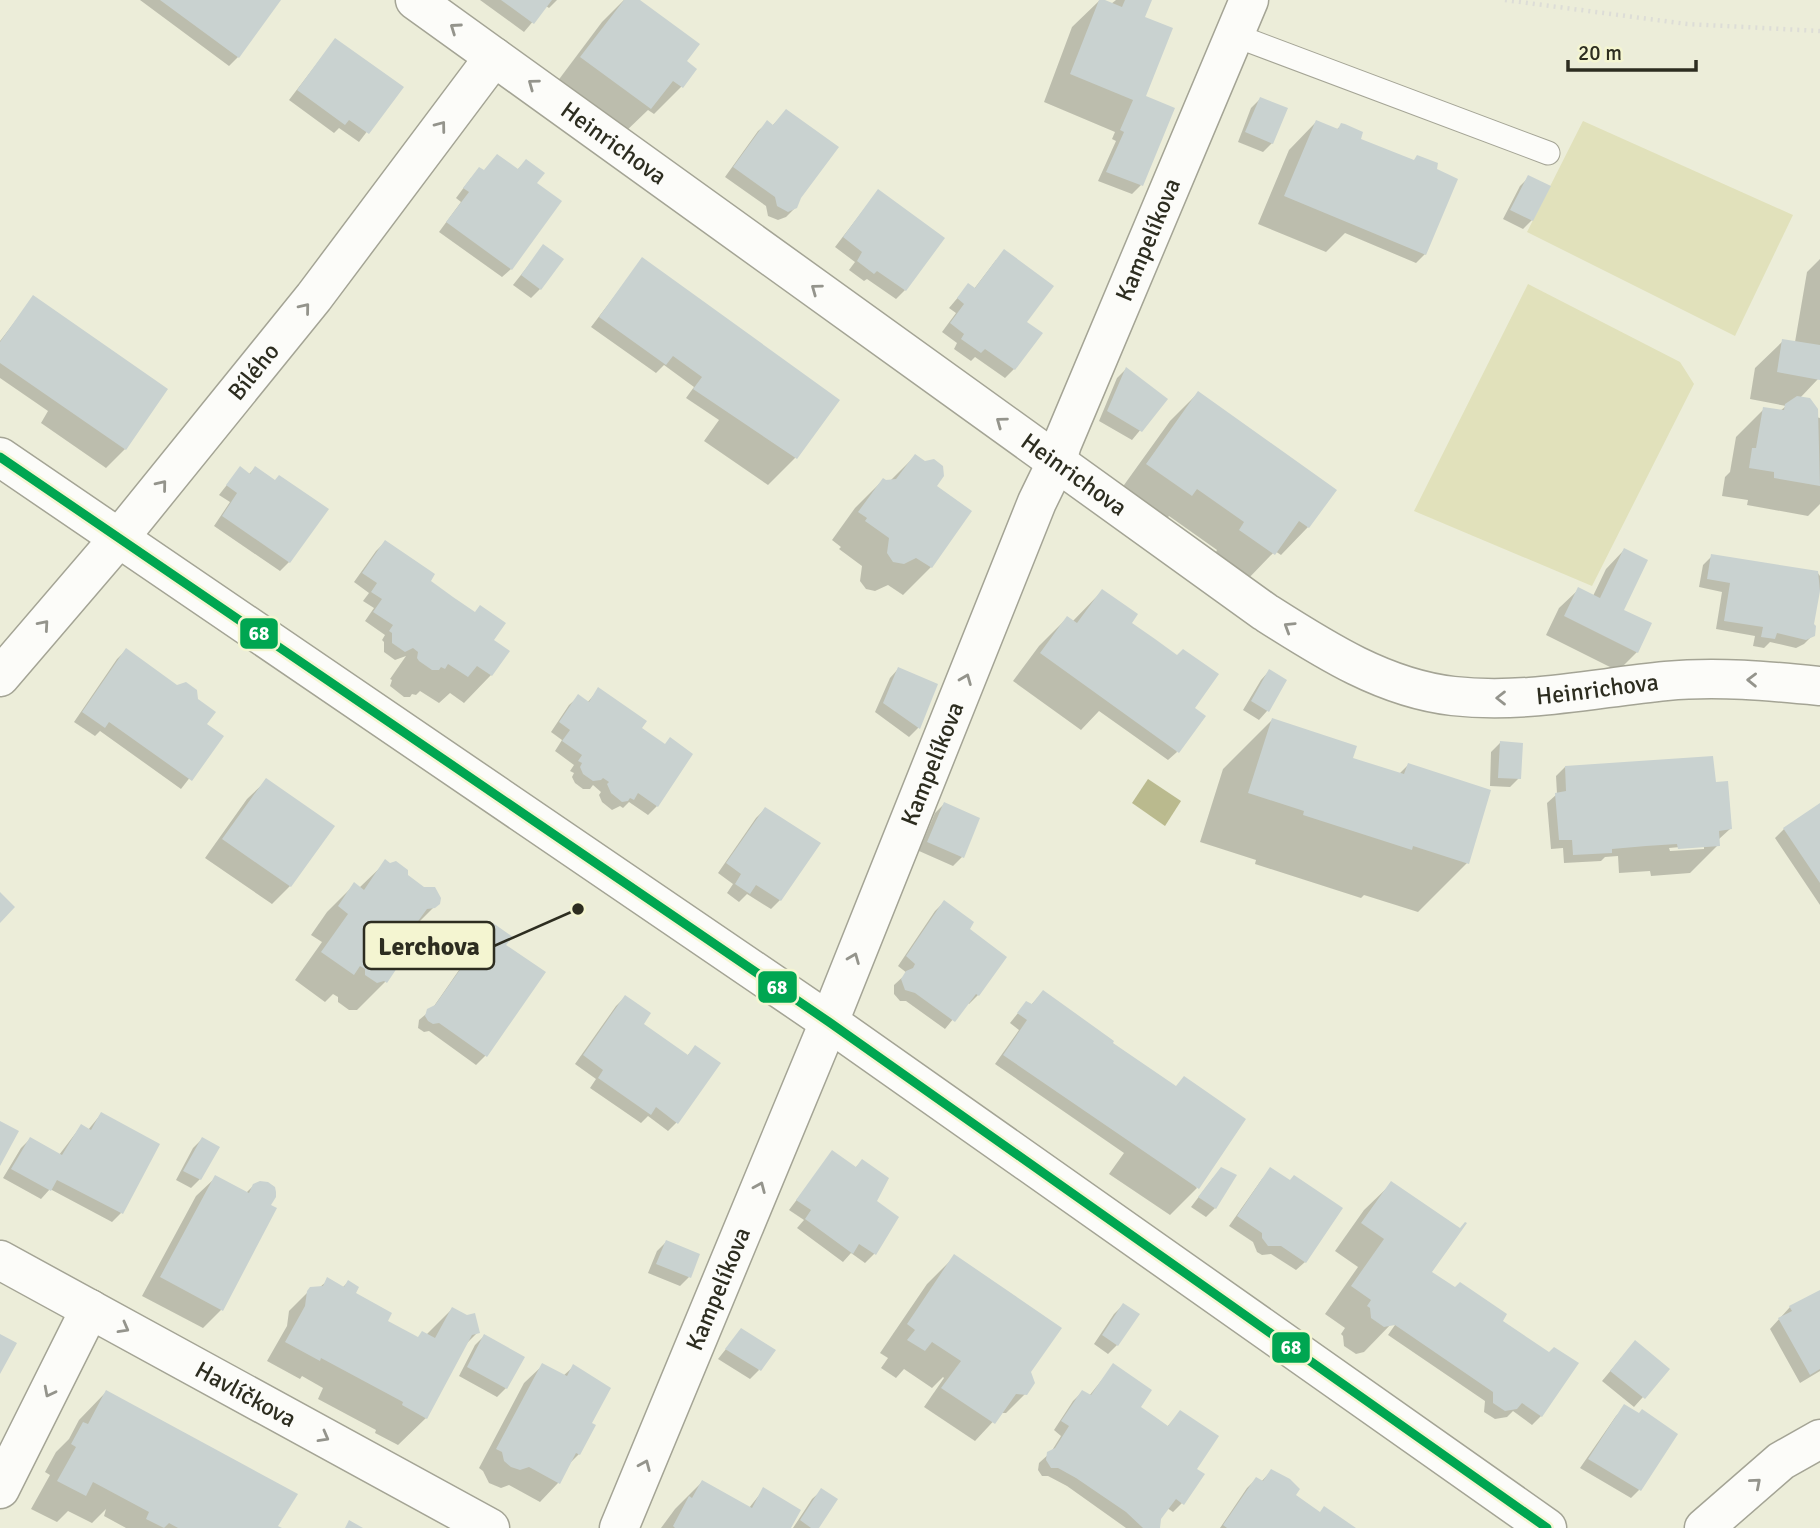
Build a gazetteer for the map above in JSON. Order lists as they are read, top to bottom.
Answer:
{
  "streets": {
    "street": [
      "Heinrichova",
      "Kampelíkova",
      "Bílého",
      "Havlíčkova"
    ]
  },
  "crossings": [
    ["Heinrichova", "Kampelíkova"],
    ["Heinrichova", "Bílého"]
  ],
  "one_way": [
    "Heinrichova",
    "Kampelíkova",
    "Bílého",
    "Havlíčkova"
  ],
  "places": ["Lerchova"],
  "lines": ["transit line 68"],
  "scale_bar": "20 m"
}
